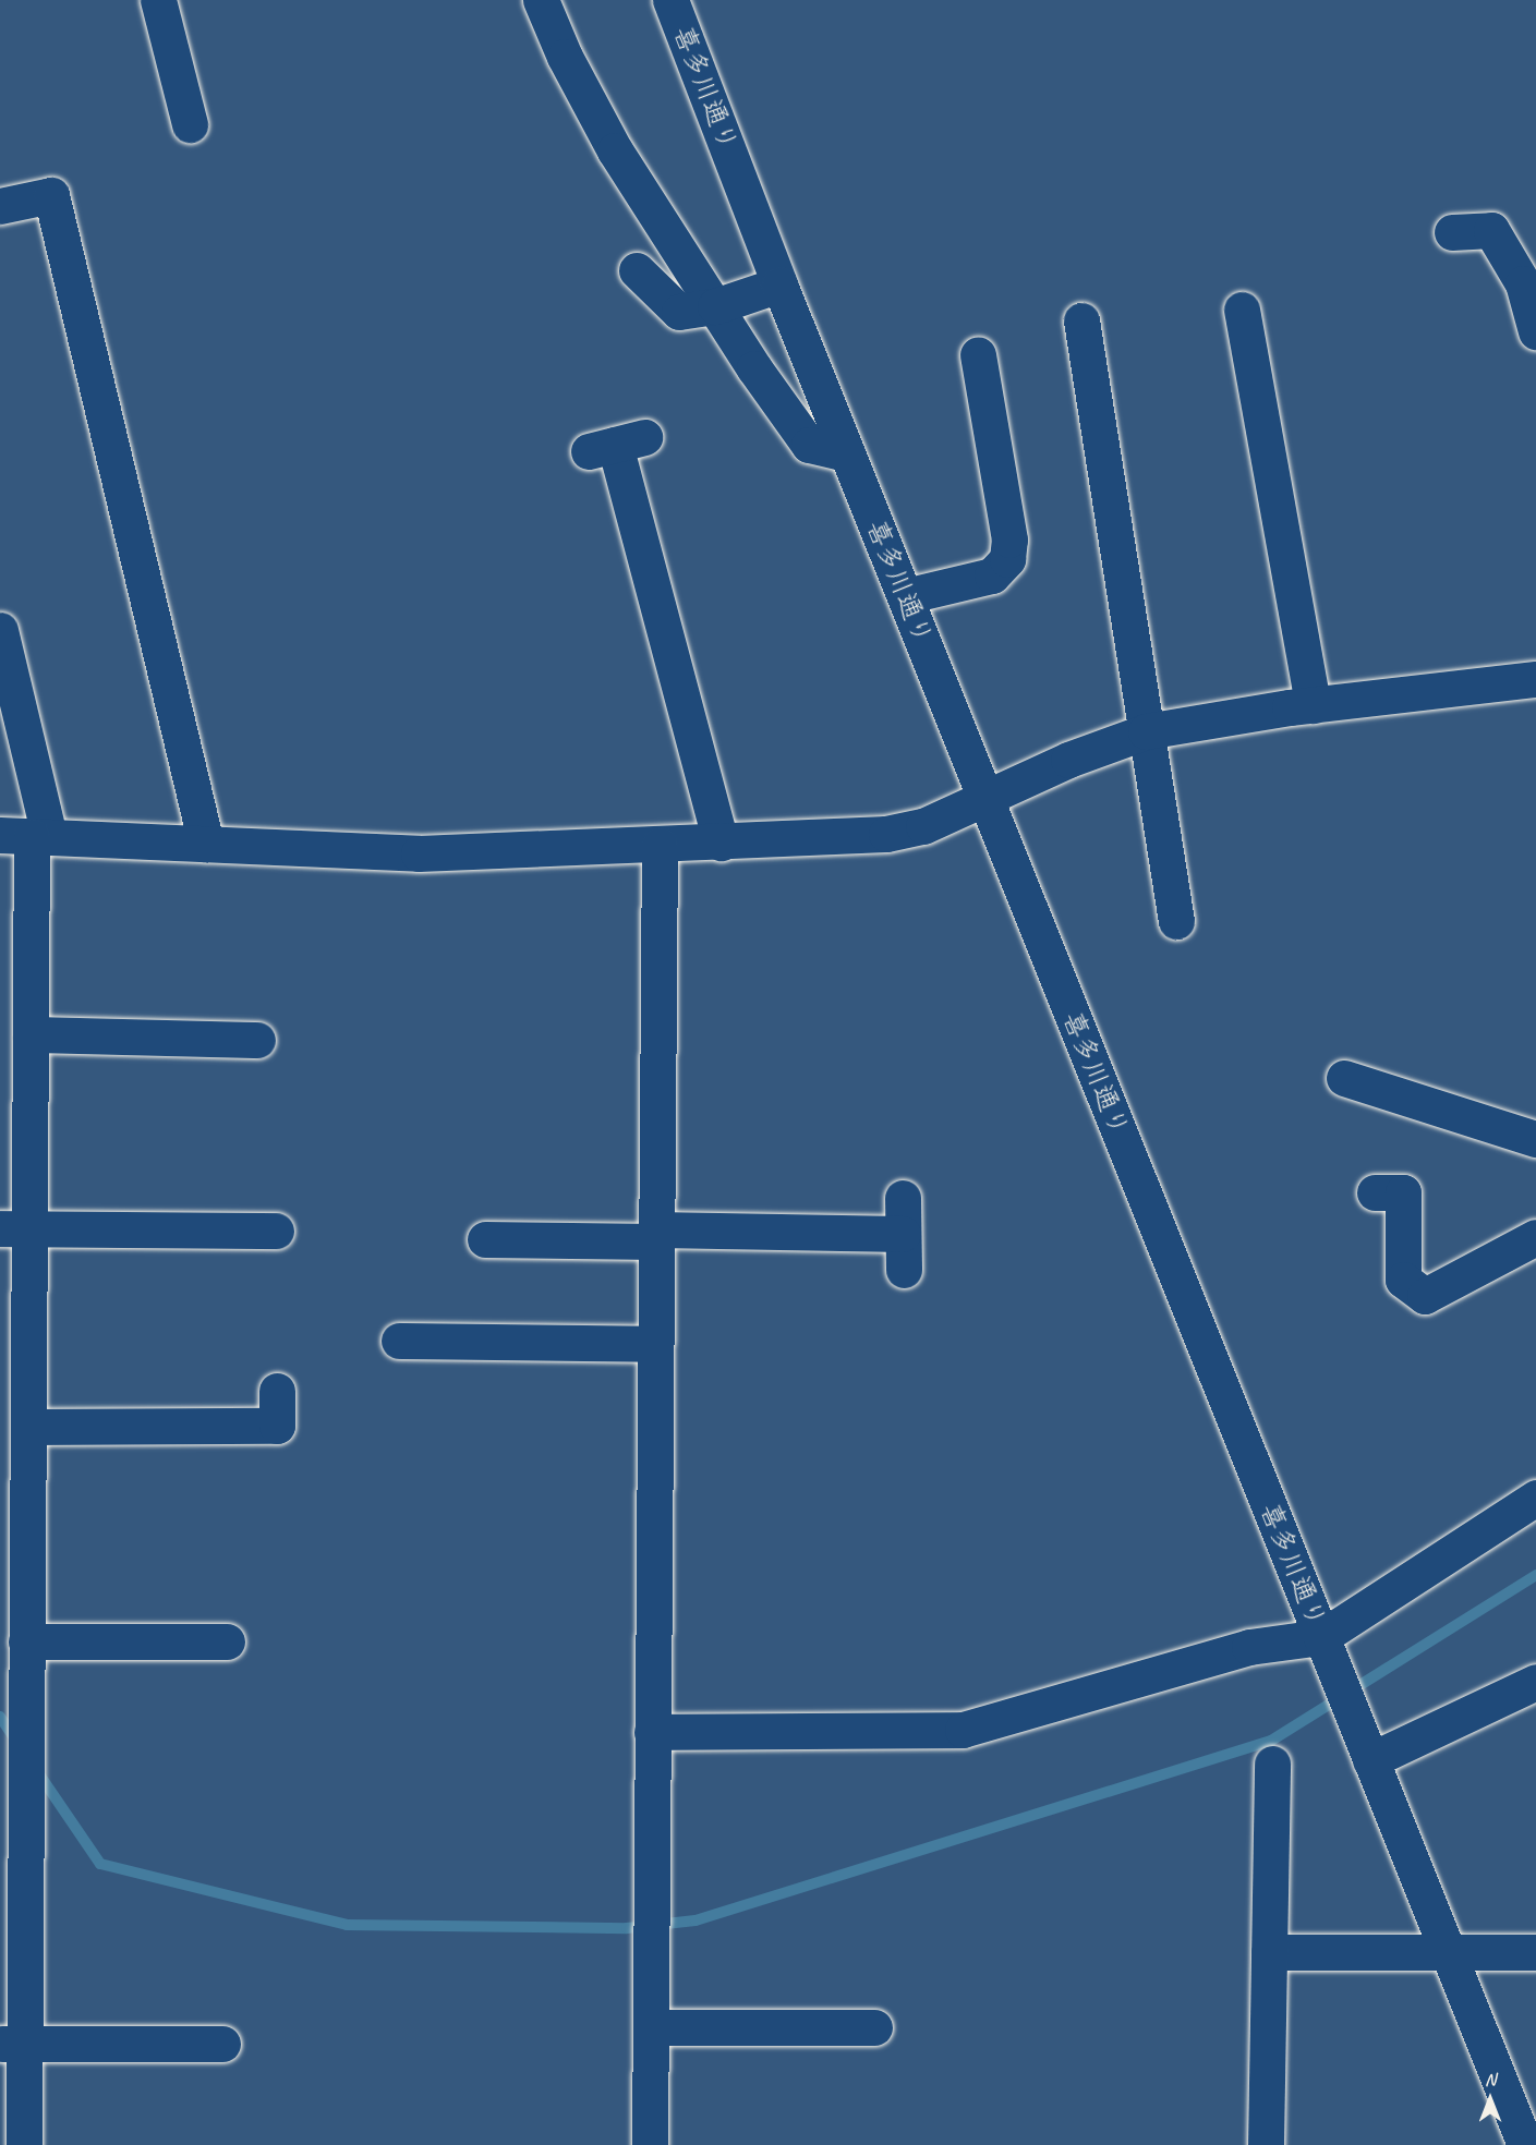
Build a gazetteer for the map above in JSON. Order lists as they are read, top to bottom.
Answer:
{
  "streets": {
    "street": ["喜多川通り"]
  },
  "north": "top"
}
